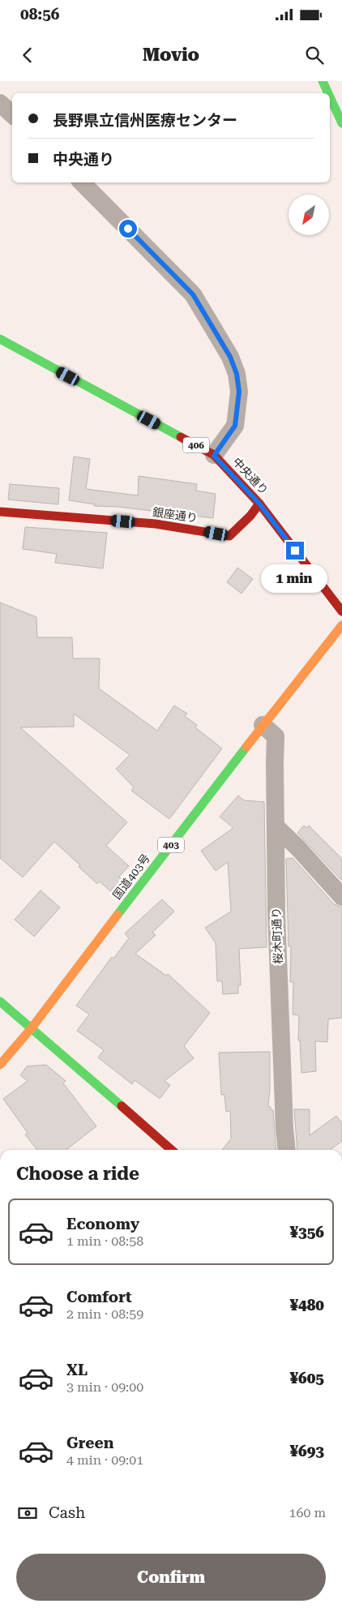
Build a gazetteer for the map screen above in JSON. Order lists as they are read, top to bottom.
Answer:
{
  "streets": {
    "main road": [
      "406",
      "中央通り",
      "銀座通り",
      "403",
      "国道403号"
    ],
    "street": ["桜木町通り"]
  },
  "crossings": [
    ["中央通り", "銀座通り"],
    ["国道403号", "桜木町通り"]
  ],
  "north": "bottom left",
  "page": {
    "status": "08:56",
    "header": "Movio",
    "banner": ["長野県立信州医療センター", "中央通り"],
    "bubble": "1 min",
    "heading": "Choose a ride",
    "list": [
      {
        "name": "Economy",
        "note": "1 min · 08:58",
        "value": "¥356"
      },
      {
        "name": "Comfort",
        "note": "2 min · 08:59",
        "value": "¥480"
      },
      {
        "name": "XL",
        "note": "3 min · 09:00",
        "value": "¥605"
      },
      {
        "name": "Green",
        "note": "4 min · 09:01",
        "value": "¥693"
      }
    ],
    "pay": ["Cash", "160 m"],
    "buttons": "Confirm"
  }
}
